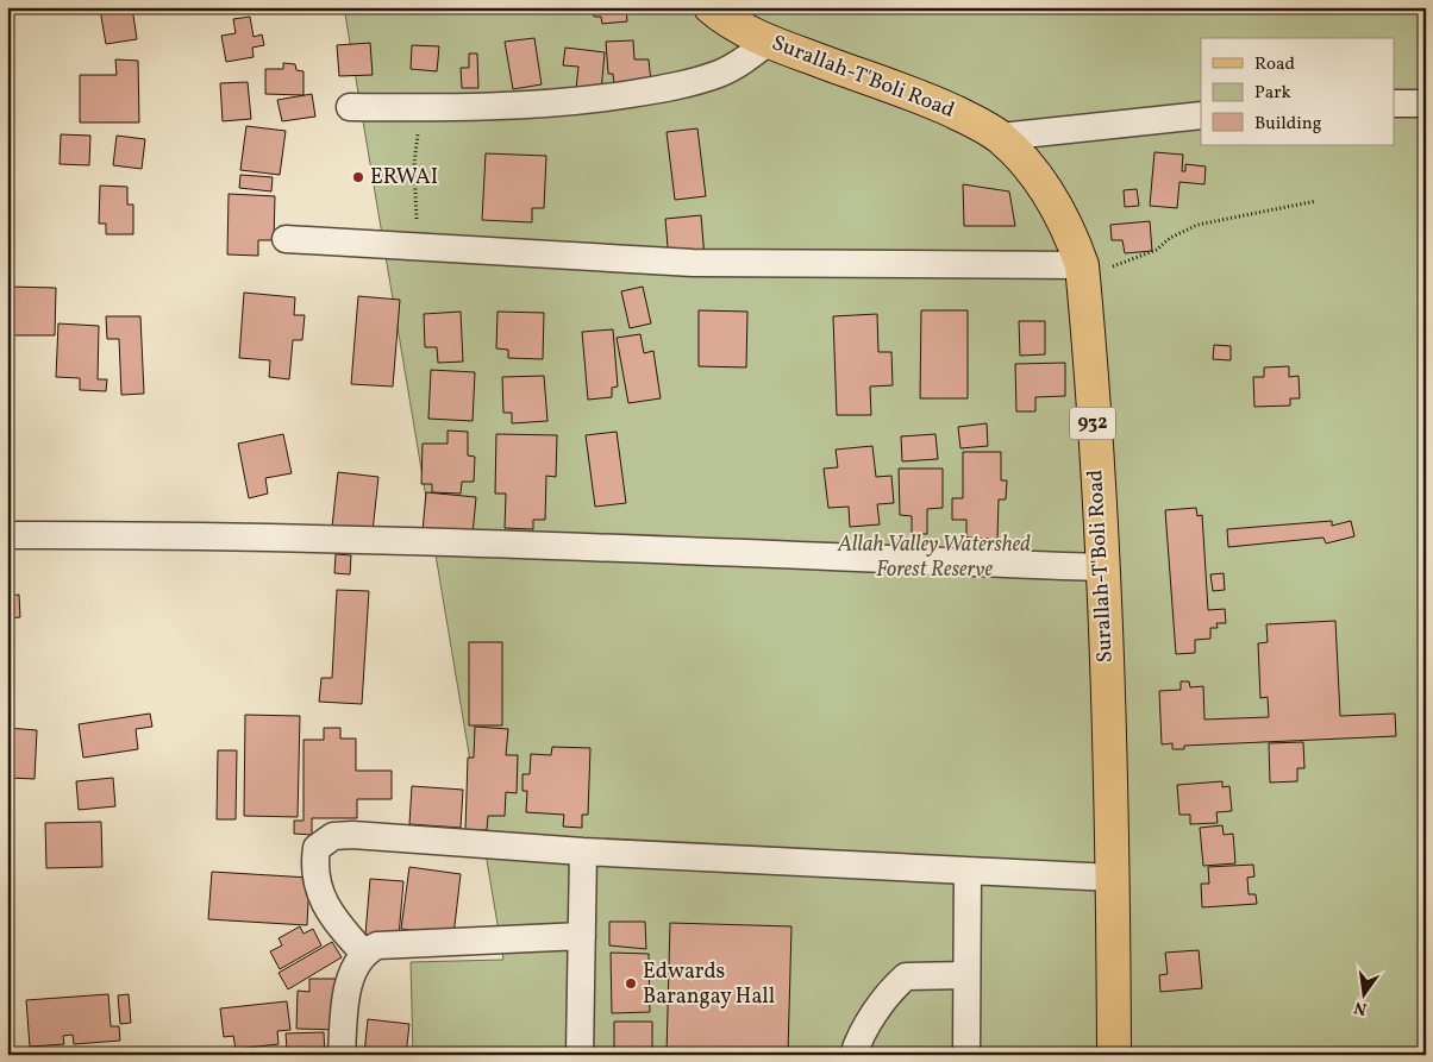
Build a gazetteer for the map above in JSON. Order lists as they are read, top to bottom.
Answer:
{
  "streets": {
    "main road": ["Surallah-T'Boli Road", "932"]
  },
  "parks": ["Allah Valley Watershed Forest Reserve"],
  "places": ["ERWAI", "Edwards Barangay Hall"],
  "legend": ["Road", "Park", "Building"],
  "north": "bottom"
}
